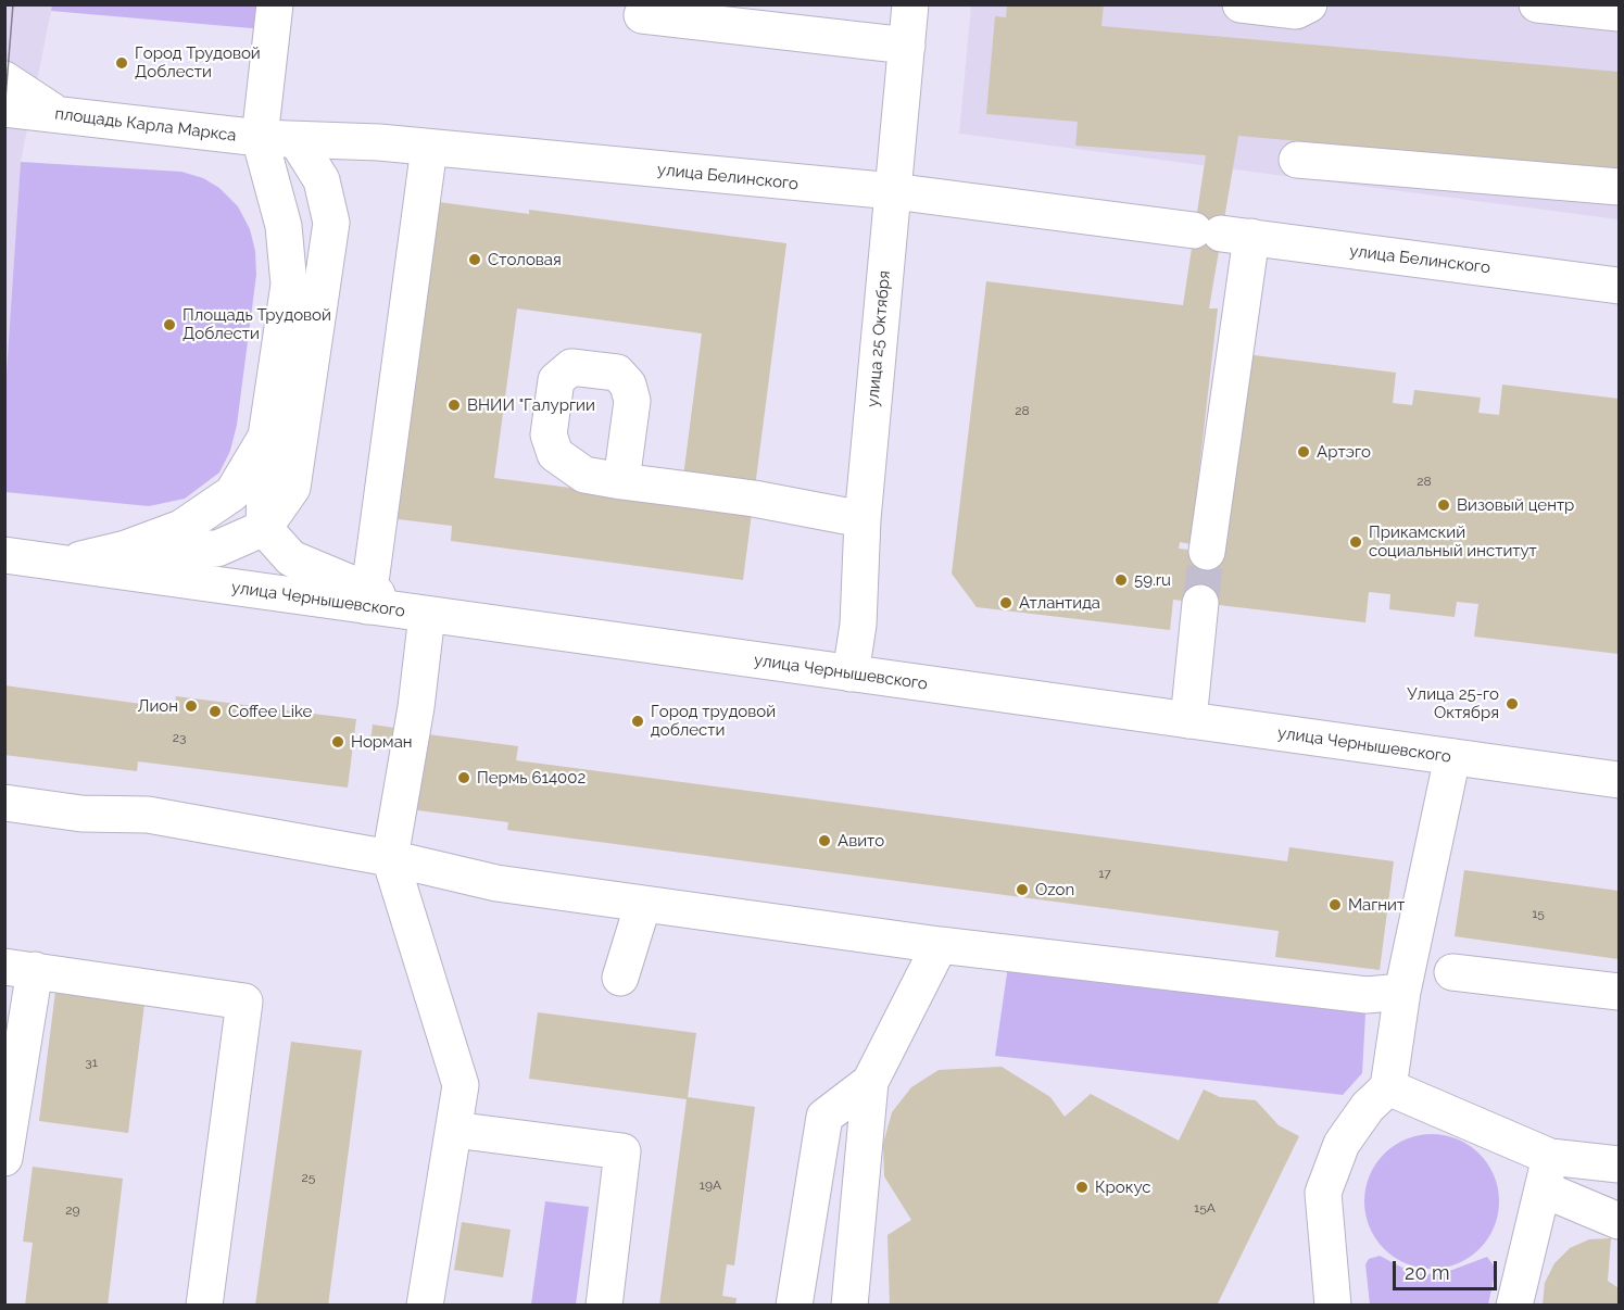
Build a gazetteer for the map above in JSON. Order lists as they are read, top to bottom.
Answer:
{
  "streets": {
    "main road": [
      "площадь Карла Маркса",
      "улица Белинского",
      "улица 25 Октября",
      "улица Чернышевского"
    ]
  },
  "crossings": [
    ["площадь Карла Маркса", "улица Белинского"],
    ["площадь Карла Маркса", "улица Чернышевского"],
    ["улица Белинского", "улица 25 Октября"],
    ["улица 25 Октября", "улица Чернышевского"]
  ],
  "places": [
    "Город Трудовой Доблести",
    "Столовая",
    "Площадь Трудовой Доблести",
    "ВНИИ \"Галургии",
    "Артэго",
    "Визовый центр",
    "Прикамский социальный институт",
    "59.ru",
    "Атлантида",
    "Улица 25-го Октября",
    "Лион",
    "Coffee Like",
    "Город трудовой доблести",
    "Норман",
    "Пермь 614002",
    "Авито",
    "Ozon",
    "Магнит",
    "Крокус"
  ],
  "house_numbers": [
    "28",
    "28",
    "23",
    "17",
    "15",
    "31",
    "25",
    "19А",
    "15А",
    "29"
  ],
  "scale_bar": "20 m"
}
